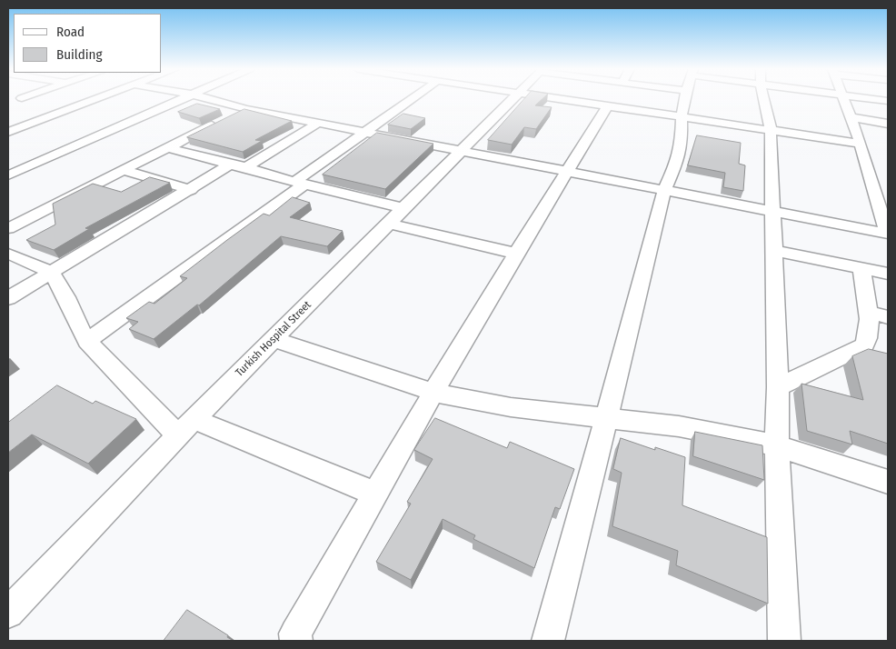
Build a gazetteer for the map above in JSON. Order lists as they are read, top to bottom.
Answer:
{
  "streets": {
    "street": ["Turkish Hospital Street"]
  },
  "legend": ["Road", "Building"]
}
